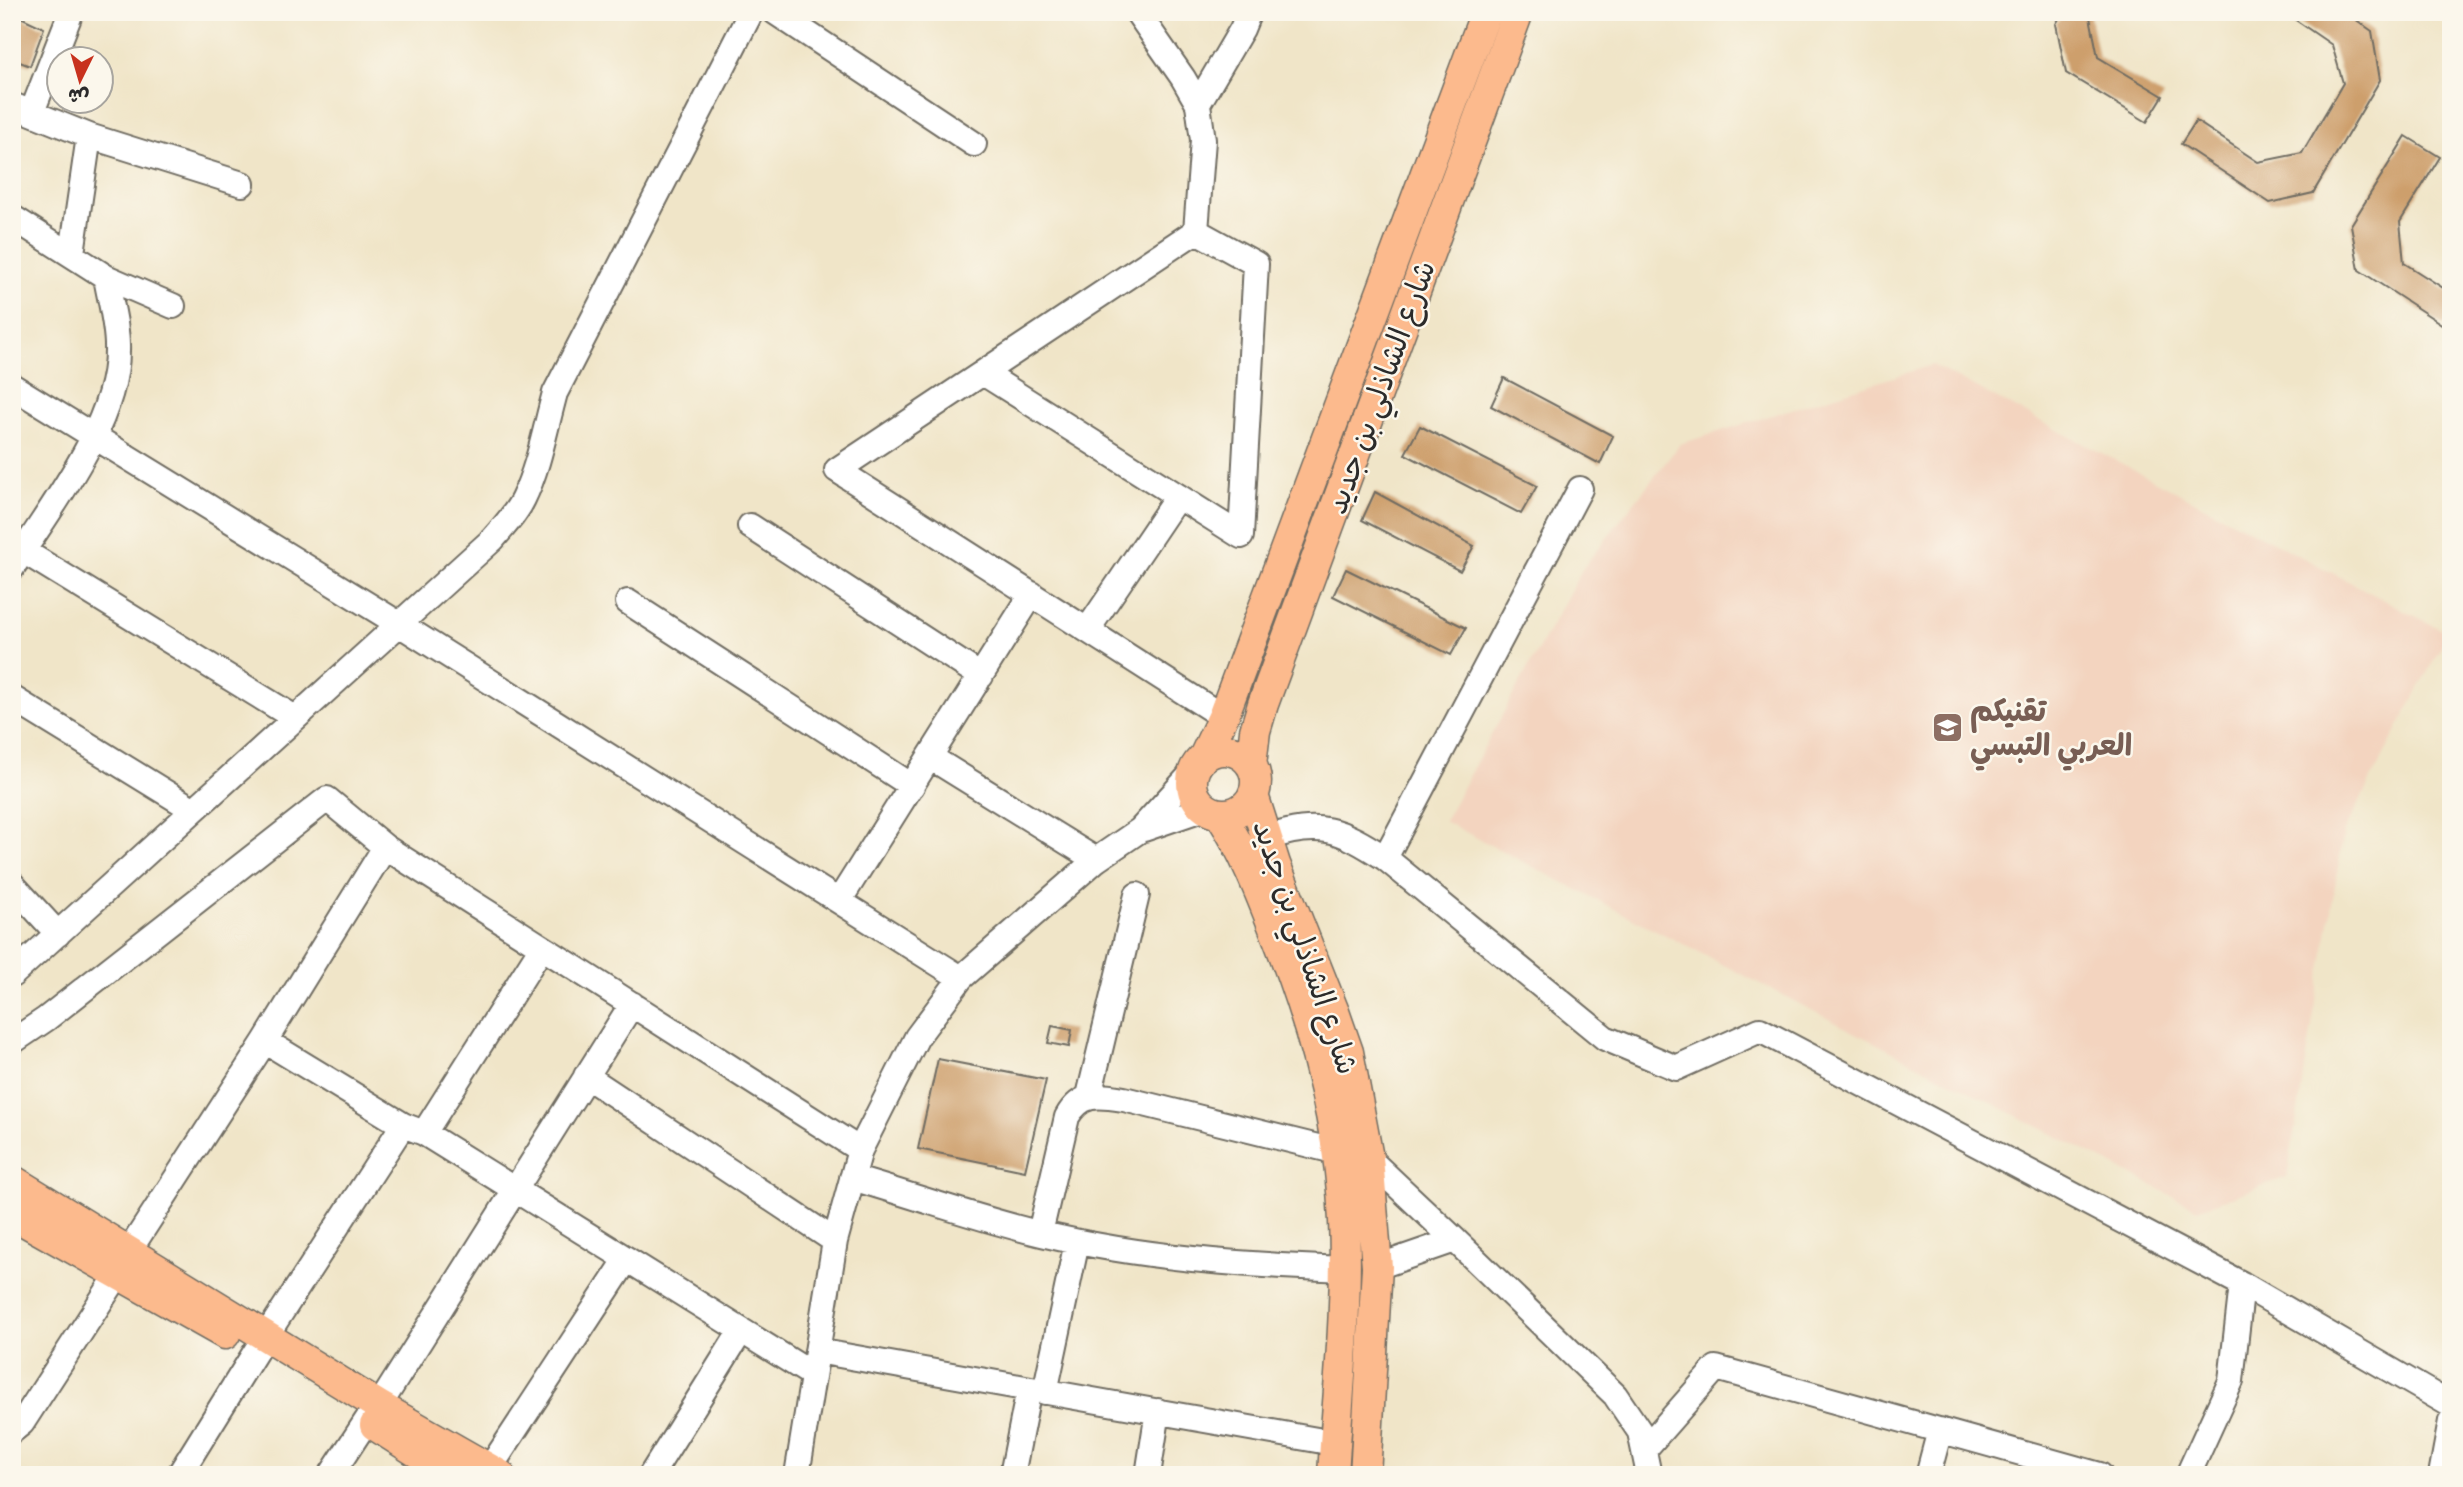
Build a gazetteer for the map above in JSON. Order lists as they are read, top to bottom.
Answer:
{
  "streets": {
    "main road": ["شارع الشاذلي بن جديد"]
  },
  "places": {
    "school or university": ["تقنيكم العربي التبسي"]
  },
  "north": "bottom"
}
